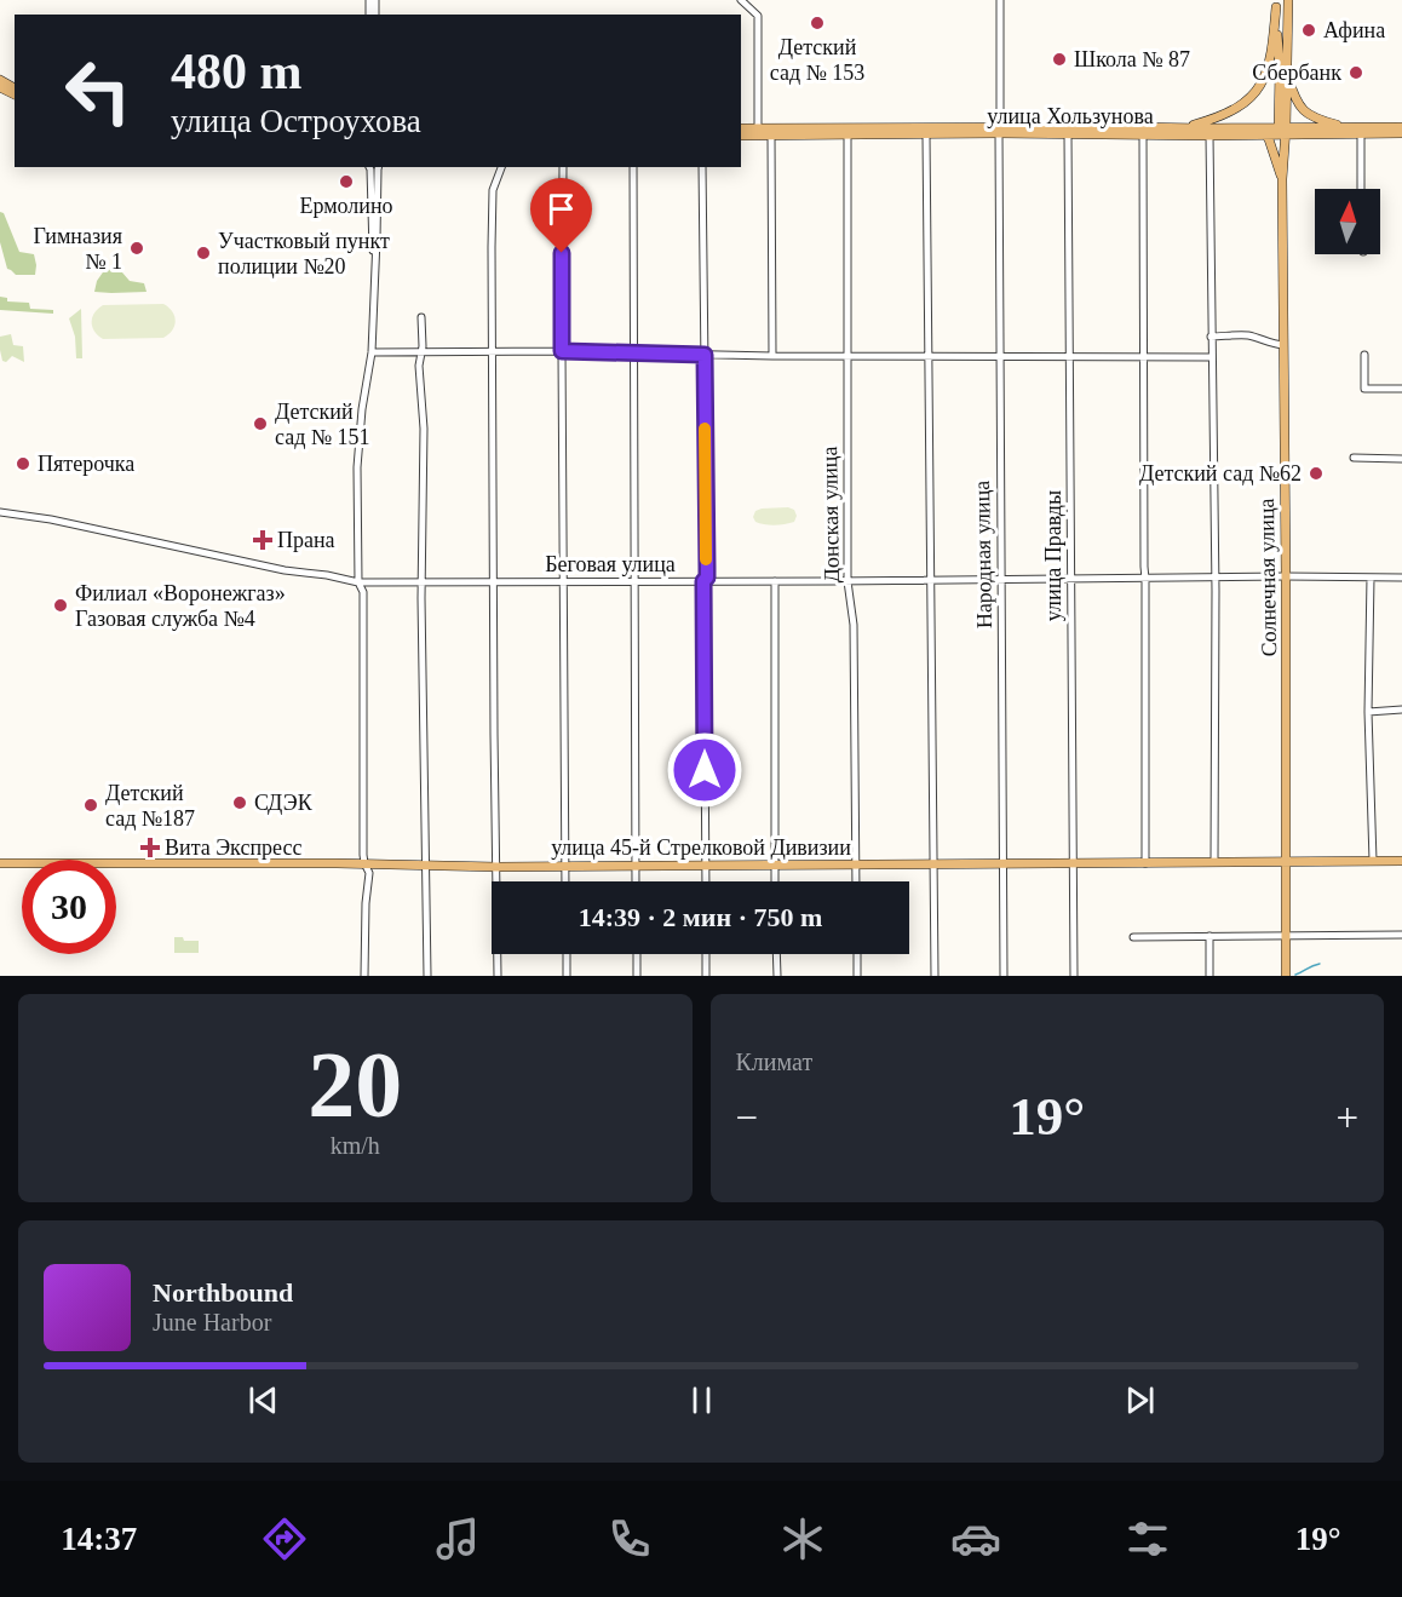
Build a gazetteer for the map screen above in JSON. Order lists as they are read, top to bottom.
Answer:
{
  "streets": {
    "main road": ["улица Хользунова", "Солнечная улица", "улица 45-й Стрелковой Дивизии"],
    "street": [
      "Донская улица",
      "Народная улица",
      "улица Правды",
      "Беговая улица"
    ]
  },
  "crossings": [
    ["улица Хользунова", "Донская улица"],
    ["улица Хользунова", "Народная улица"],
    ["улица Хользунова", "улица Правды"],
    ["улица Хользунова", "Солнечная улица"],
    ["Донская улица", "Беговая улица"],
    ["Донская улица", "улица 45-й Стрелковой Дивизии"],
    ["Народная улица", "Беговая улица"],
    ["Народная улица", "улица 45-й Стрелковой Дивизии"],
    ["улица Правды", "Беговая улица"],
    ["улица Правды", "улица 45-й Стрелковой Дивизии"],
    ["Беговая улица", "Солнечная улица"],
    ["Солнечная улица", "улица 45-й Стрелковой Дивизии"]
  ],
  "places": {
    "other": [
      "Детский сад № 153",
      "Афина",
      "Школа № 87",
      "Сбербанк",
      "Ермолино",
      "Гимназия № 1",
      "Участковый пункт полиции №20",
      "Детский сад № 151",
      "Пятерочка",
      "Детский сад №62",
      "Филиал «Воронежгаз» Газовая служба №4",
      "СДЭК",
      "Детский сад №187"
    ],
    "health": ["Прана", "Вита Экспресс"]
  },
  "north": "top",
  "page": {
    "turn": ["480 m", "улица Остроухова"],
    "limit": "30",
    "trip": "14:39 · 2 мин · 750 m",
    "tile": [
      ["20", "km/h"],
      "Климат"
    ],
    "heat": ["−", "19°", "+"],
    "song": ["Northbound", "June Harbor"],
    "tabs": ["14:37", "19°"]
  }
}
